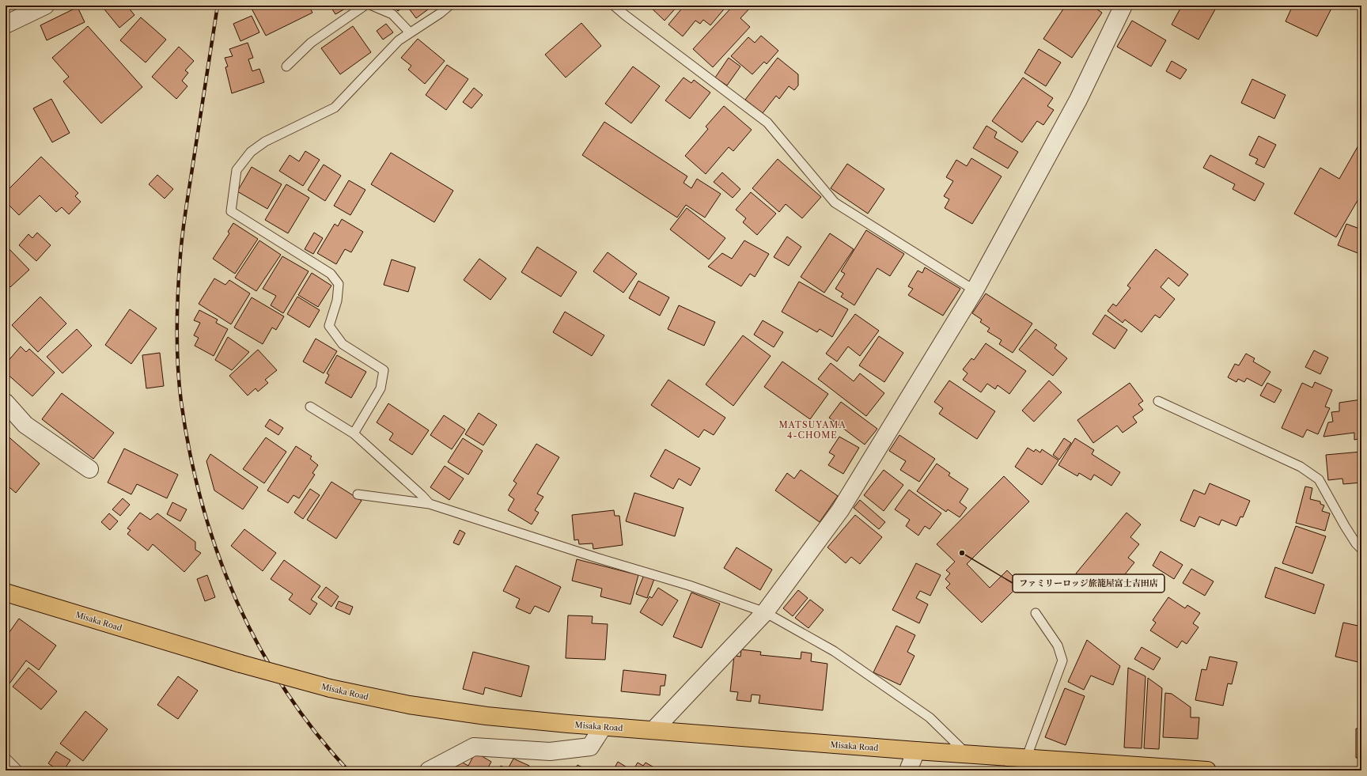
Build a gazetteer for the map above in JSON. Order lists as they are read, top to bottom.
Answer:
{
  "streets": {
    "highway": ["Misaka Road"]
  },
  "districts": ["MATSUYAMA 4-CHOME"],
  "places": ["ファミリーロッジ旅籠屋富士吉田店"]
}
